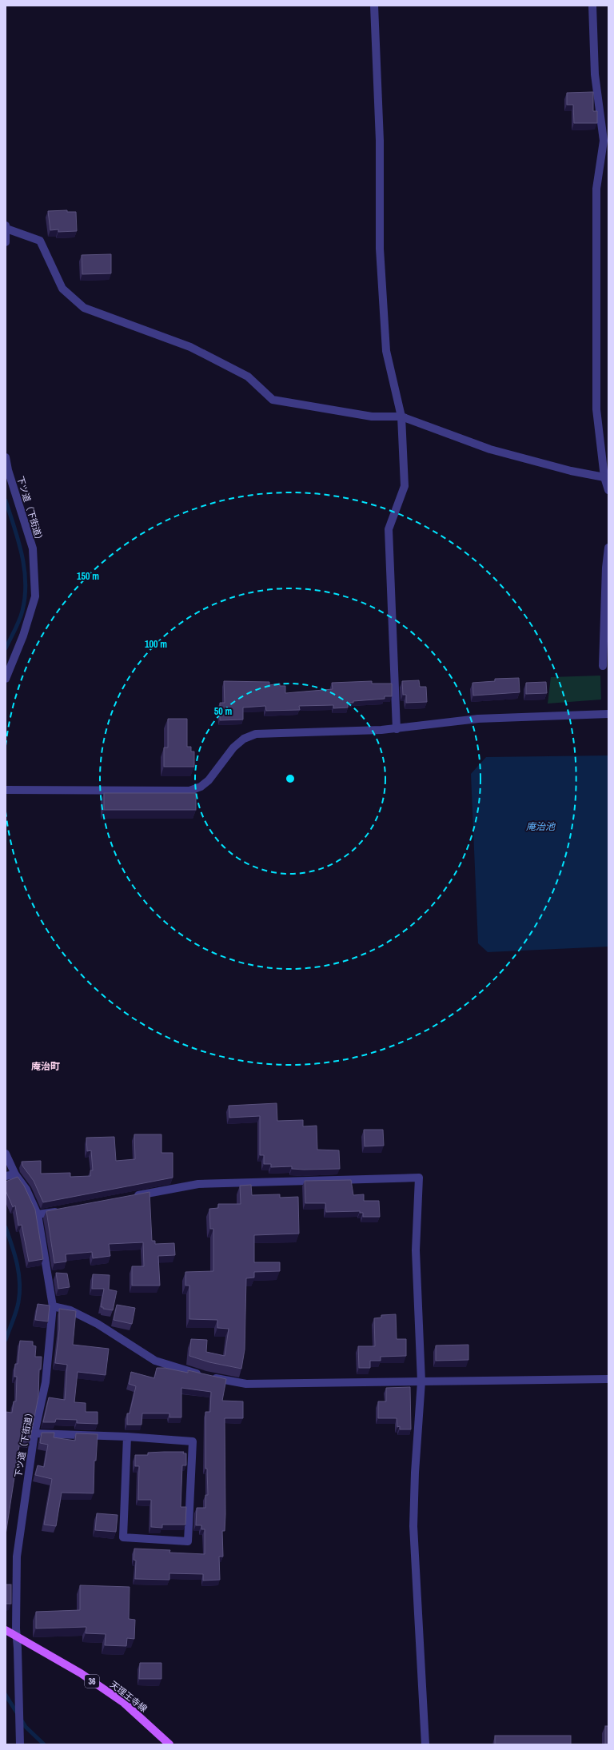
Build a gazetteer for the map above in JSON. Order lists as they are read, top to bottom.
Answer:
{
  "streets": {
    "main road": ["36", "天理王寺線"],
    "street": ["下ツ道（下街道）"]
  },
  "crossings": [
    ["下ツ道（下街道）", "天理王寺線"]
  ],
  "districts": ["庵治町"],
  "water": ["庵治池"],
  "rings": ["150 m", "100 m", "50 m"]
}
